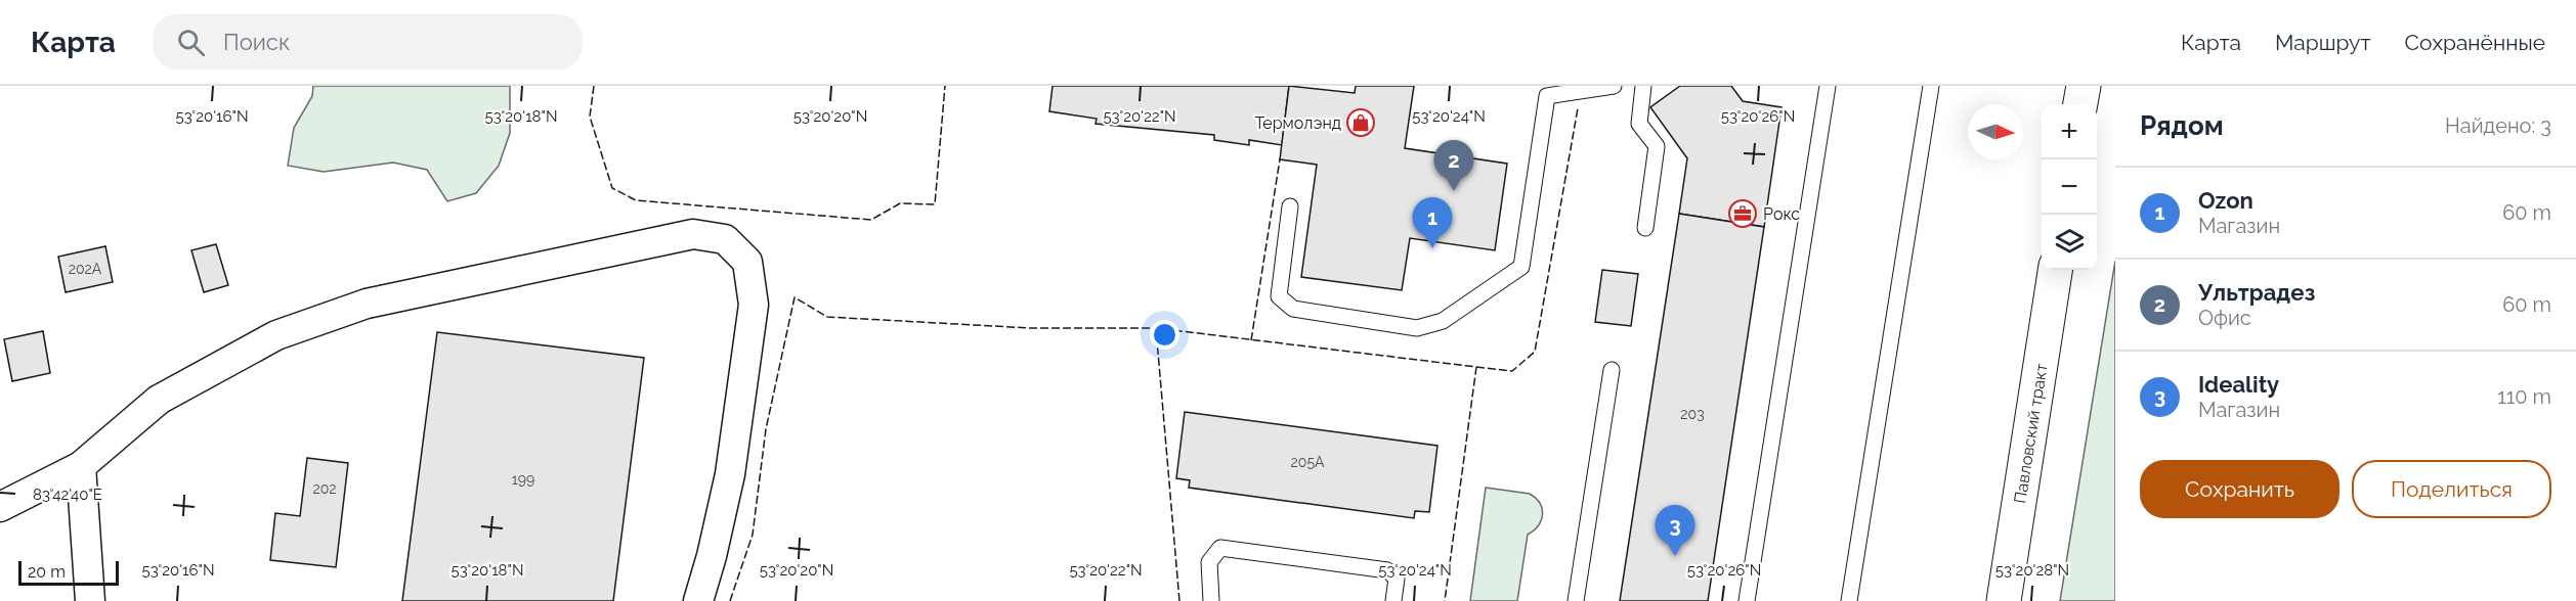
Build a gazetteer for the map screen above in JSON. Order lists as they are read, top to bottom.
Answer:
{
  "streets": {
    "main road": ["Павловский тракт"]
  },
  "places": {
    "shop": ["Термолэнд"],
    "office": ["Рокс"]
  },
  "house_numbers": [
    "202А",
    "203",
    "205А",
    "199",
    "202"
  ],
  "scale_bar": "20 m",
  "north": "right",
  "page": {
    "header": "Карта",
    "search": "Поиск",
    "nav": ["Карта", "Маршрут", "Сохранённые"],
    "heading": ["Рядом", "Найдено: 3"],
    "map_buttons": ["+", "−"],
    "pins": ["2", "1", "3"],
    "list": [
      {
        "mark": "1",
        "name": "Ozon",
        "note": "Магазин",
        "value": "60 m"
      },
      {
        "mark": "2",
        "name": "Ультрадез",
        "note": "Офис",
        "value": "60 m"
      },
      {
        "mark": "3",
        "name": "Ideality",
        "note": "Магазин",
        "value": "110 m"
      }
    ],
    "buttons": ["Сохранить", "Поделиться"],
    "scale": "20 m"
  },
  "coordinates": [
    "53°20'16\"N",
    "53°20'18\"N",
    "53°20'20\"N",
    "53°20'22\"N",
    "53°20'24\"N",
    "53°20'26\"N",
    "83°42'40\"E",
    "53°20'28\"N"
  ]
}
